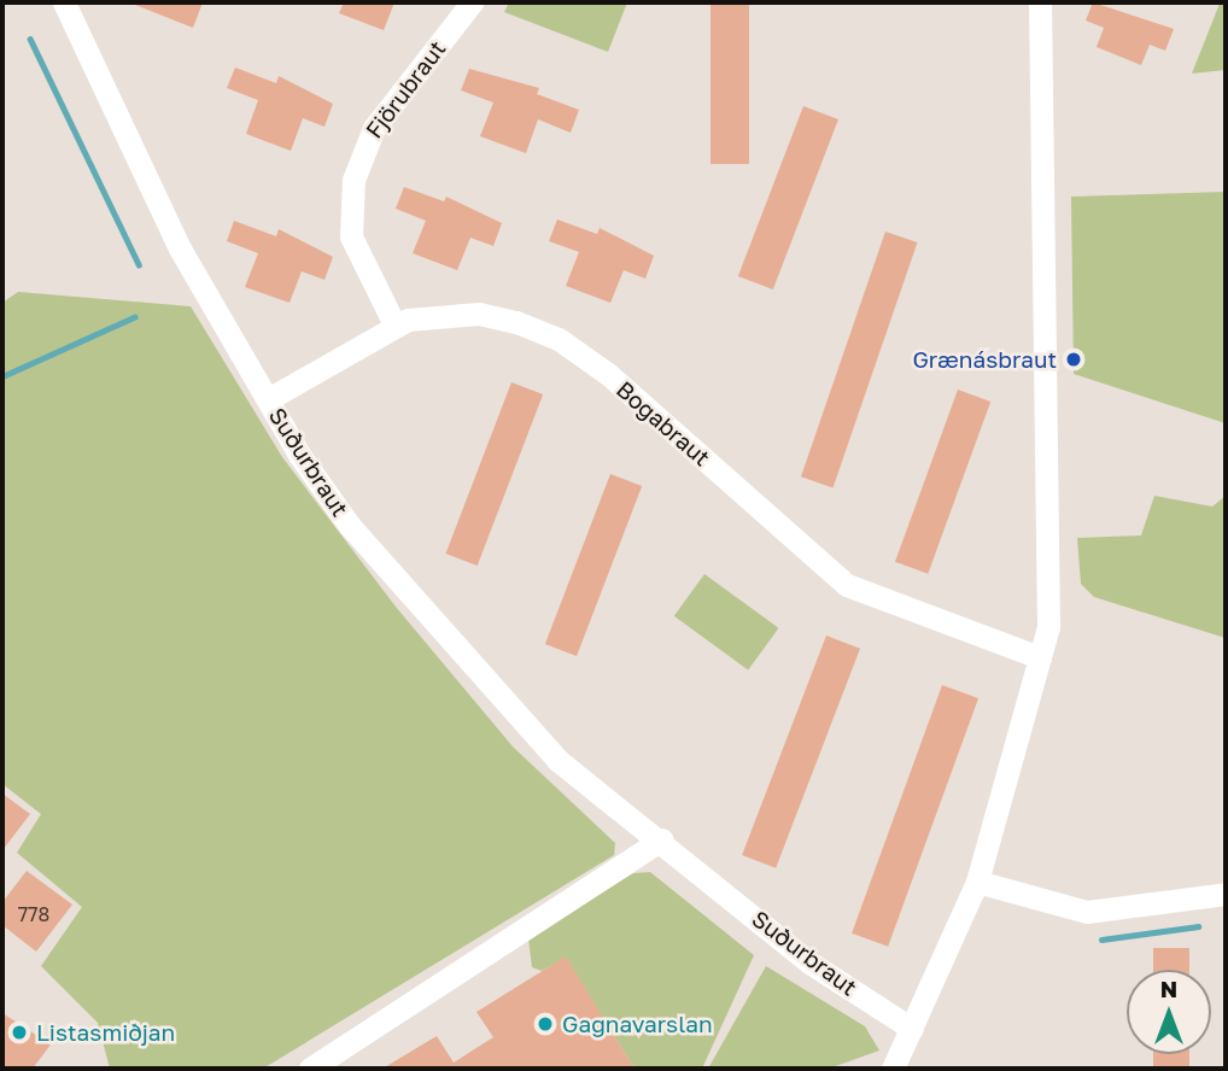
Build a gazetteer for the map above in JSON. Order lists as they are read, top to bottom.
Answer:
{
  "streets": {
    "street": ["Fjörubraut", "Bogabraut", "Suðurbraut"]
  },
  "crossings": [
    ["Fjörubraut", "Bogabraut"],
    ["Bogabraut", "Suðurbraut"]
  ],
  "places": ["Grænásbraut", "Gagnavarslan", "Listasmiðjan"],
  "house_numbers": ["778"],
  "north": "top"
}
